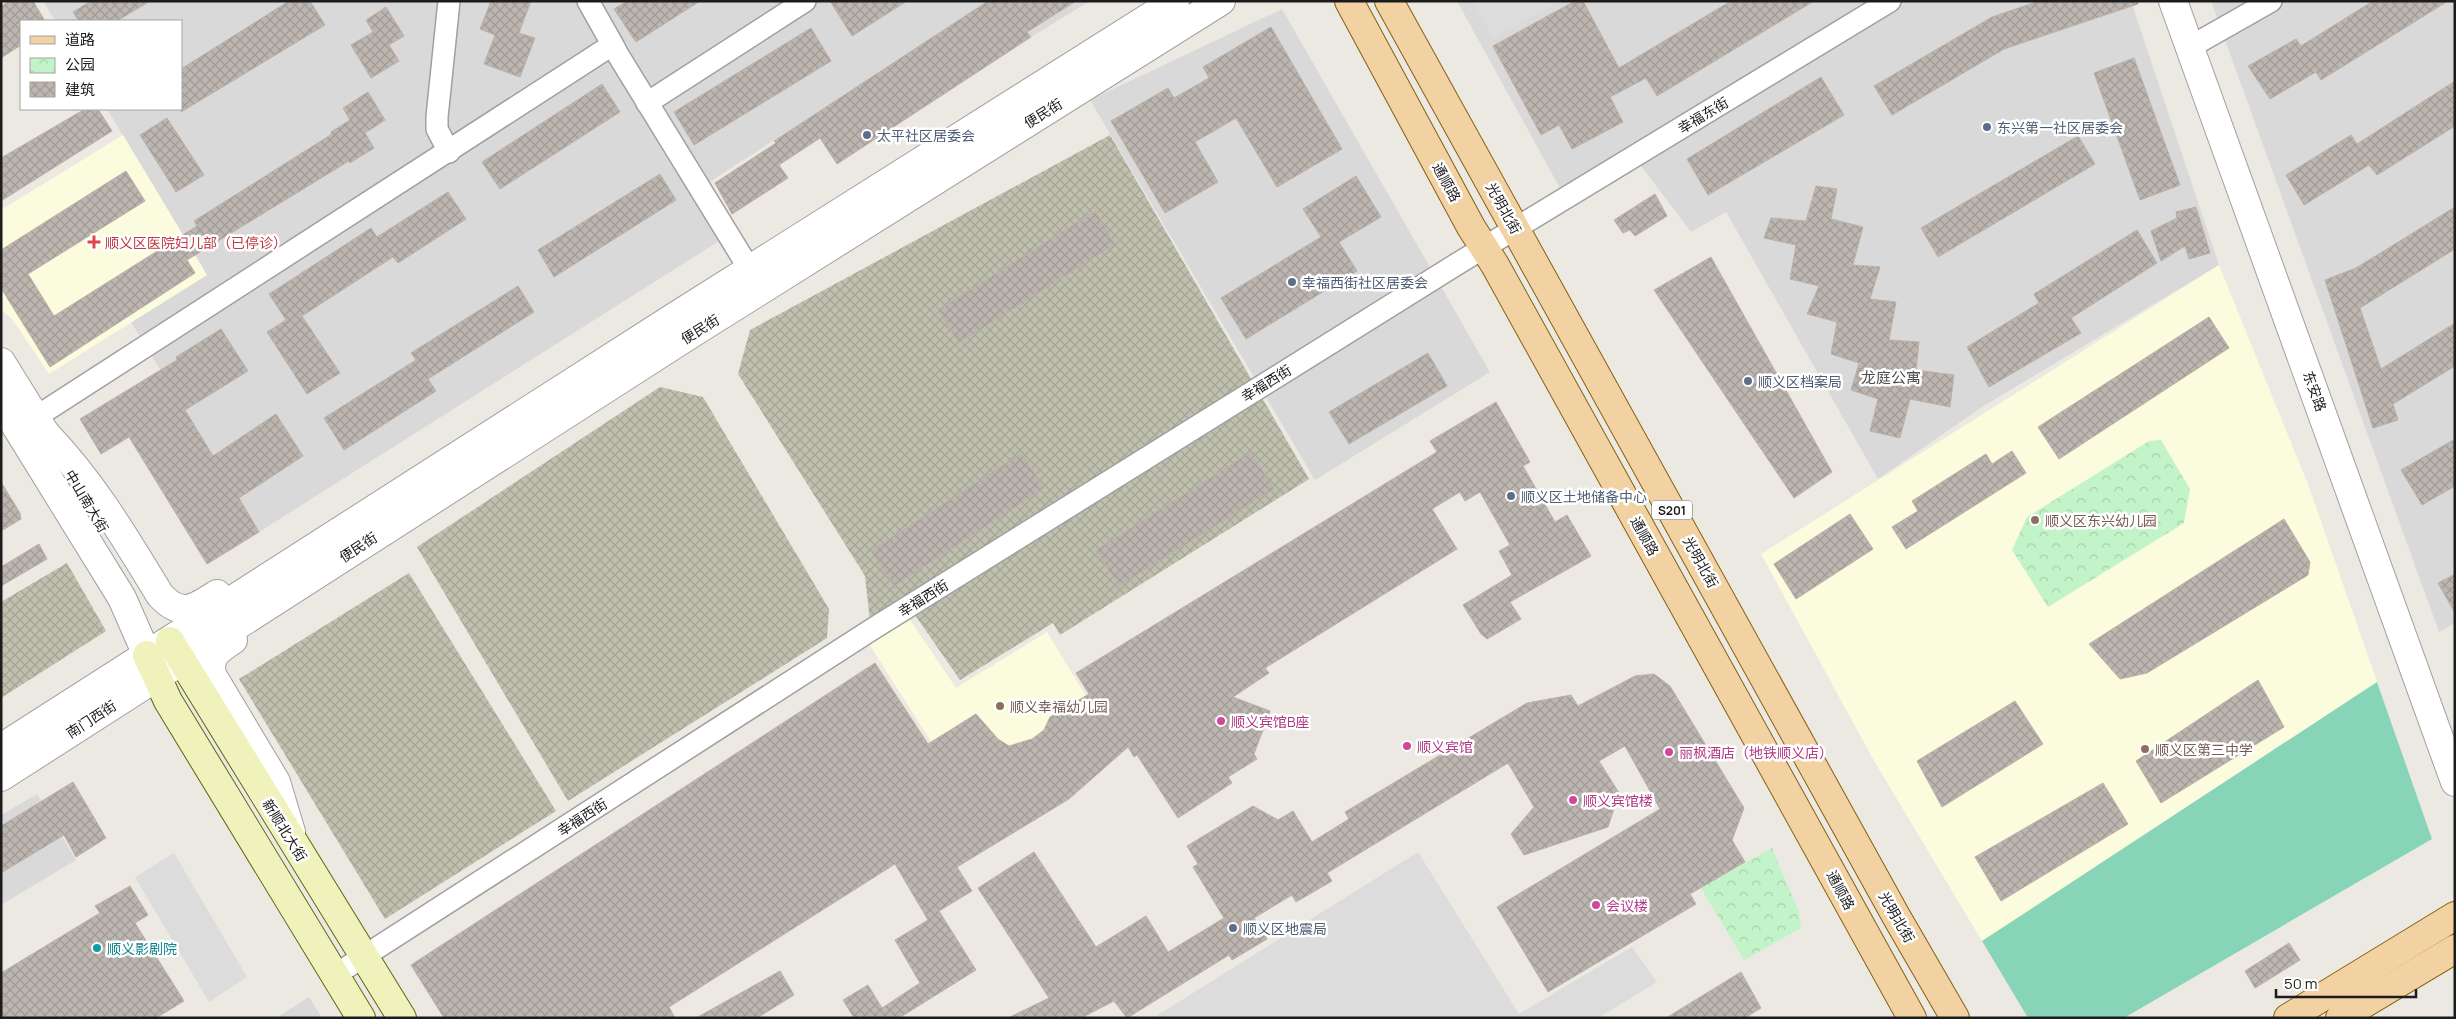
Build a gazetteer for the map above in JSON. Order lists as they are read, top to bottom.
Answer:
{
  "streets": {
    "main road": [
      "通顺路",
      "光明北街",
      "S201",
      "新顺北大街"
    ],
    "street": [
      "便民街",
      "幸福东街",
      "幸福西街",
      "东安路",
      "中山南大街",
      "南门西街"
    ]
  },
  "crossings": [
    ["便民街", "中山南大街"],
    ["便民街", "南门西街"],
    ["便民街", "新顺北大街"],
    ["幸福东街", "光明北街"],
    ["幸福东街", "幸福西街"],
    ["通顺路", "幸福西街"],
    ["光明北街", "幸福西街"],
    ["幸福西街", "新顺北大街"],
    ["中山南大街", "南门西街"],
    ["中山南大街", "新顺北大街"],
    ["南门西街", "新顺北大街"]
  ],
  "districts": ["龙庭公寓"],
  "places": {
    "other": [
      "东兴第一社区居委会",
      "太平社区居委会",
      "幸福西街社区居委会",
      "顺义区档案局",
      "顺义区土地储备中心",
      "顺义区东兴幼儿园",
      "顺义幸福幼儿园",
      "顺义宾馆B座",
      "顺义宾馆",
      "顺义区第三中学",
      "丽枫酒店（地铁顺义店）",
      "顺义宾馆楼",
      "会议楼",
      "顺义区地震局",
      "顺义影剧院"
    ],
    "health": ["顺义区医院妇儿部（已停诊）"]
  },
  "legend": ["道路", "公园", "建筑"],
  "scale_bar": "50 m"
}
